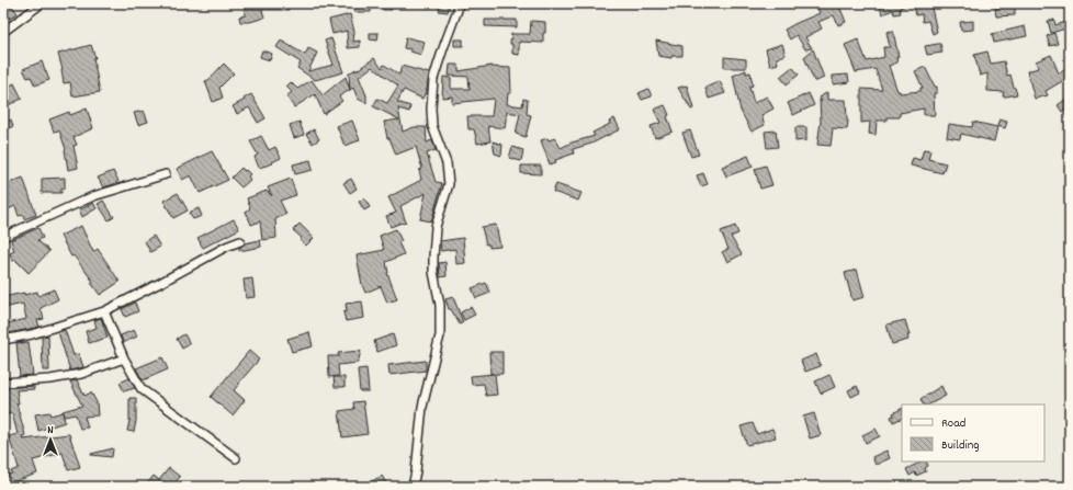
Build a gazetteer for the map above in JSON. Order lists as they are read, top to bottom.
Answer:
{
  "legend": ["Road", "Building"],
  "north": "top"
}
